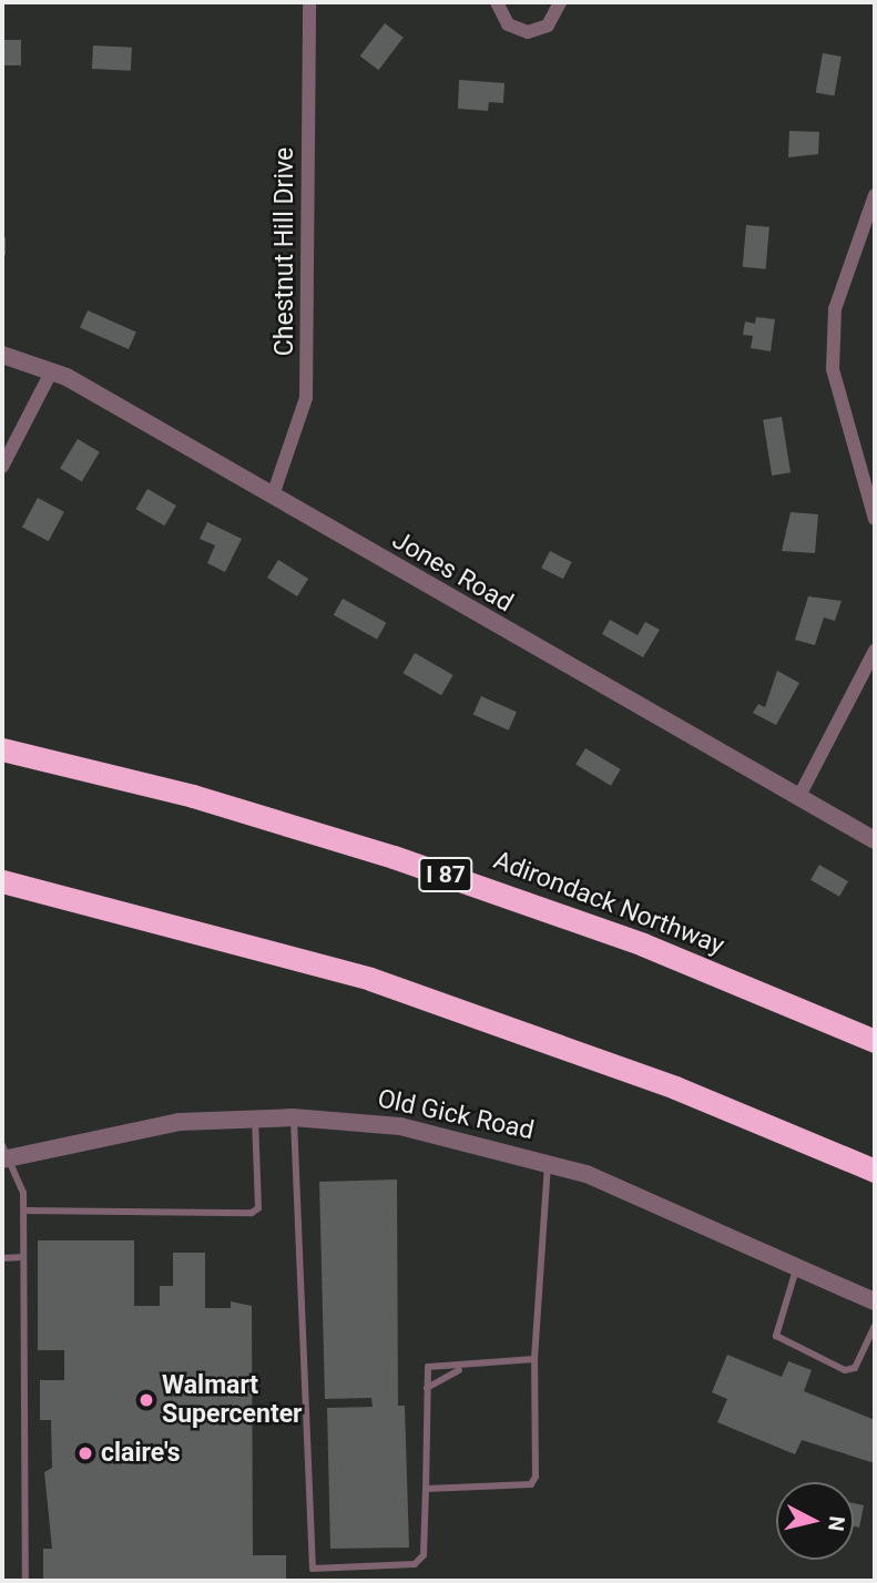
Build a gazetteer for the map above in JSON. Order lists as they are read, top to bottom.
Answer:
{
  "streets": {
    "highway": ["I 87", "Adirondack Northway"],
    "street": ["Chestnut Hill Drive", "Jones Road", "Old Gick Road"]
  },
  "crossings": [
    ["Chestnut Hill Drive", "Jones Road"]
  ],
  "places": ["Walmart Supercenter", "claire's"],
  "north": "right"
}
